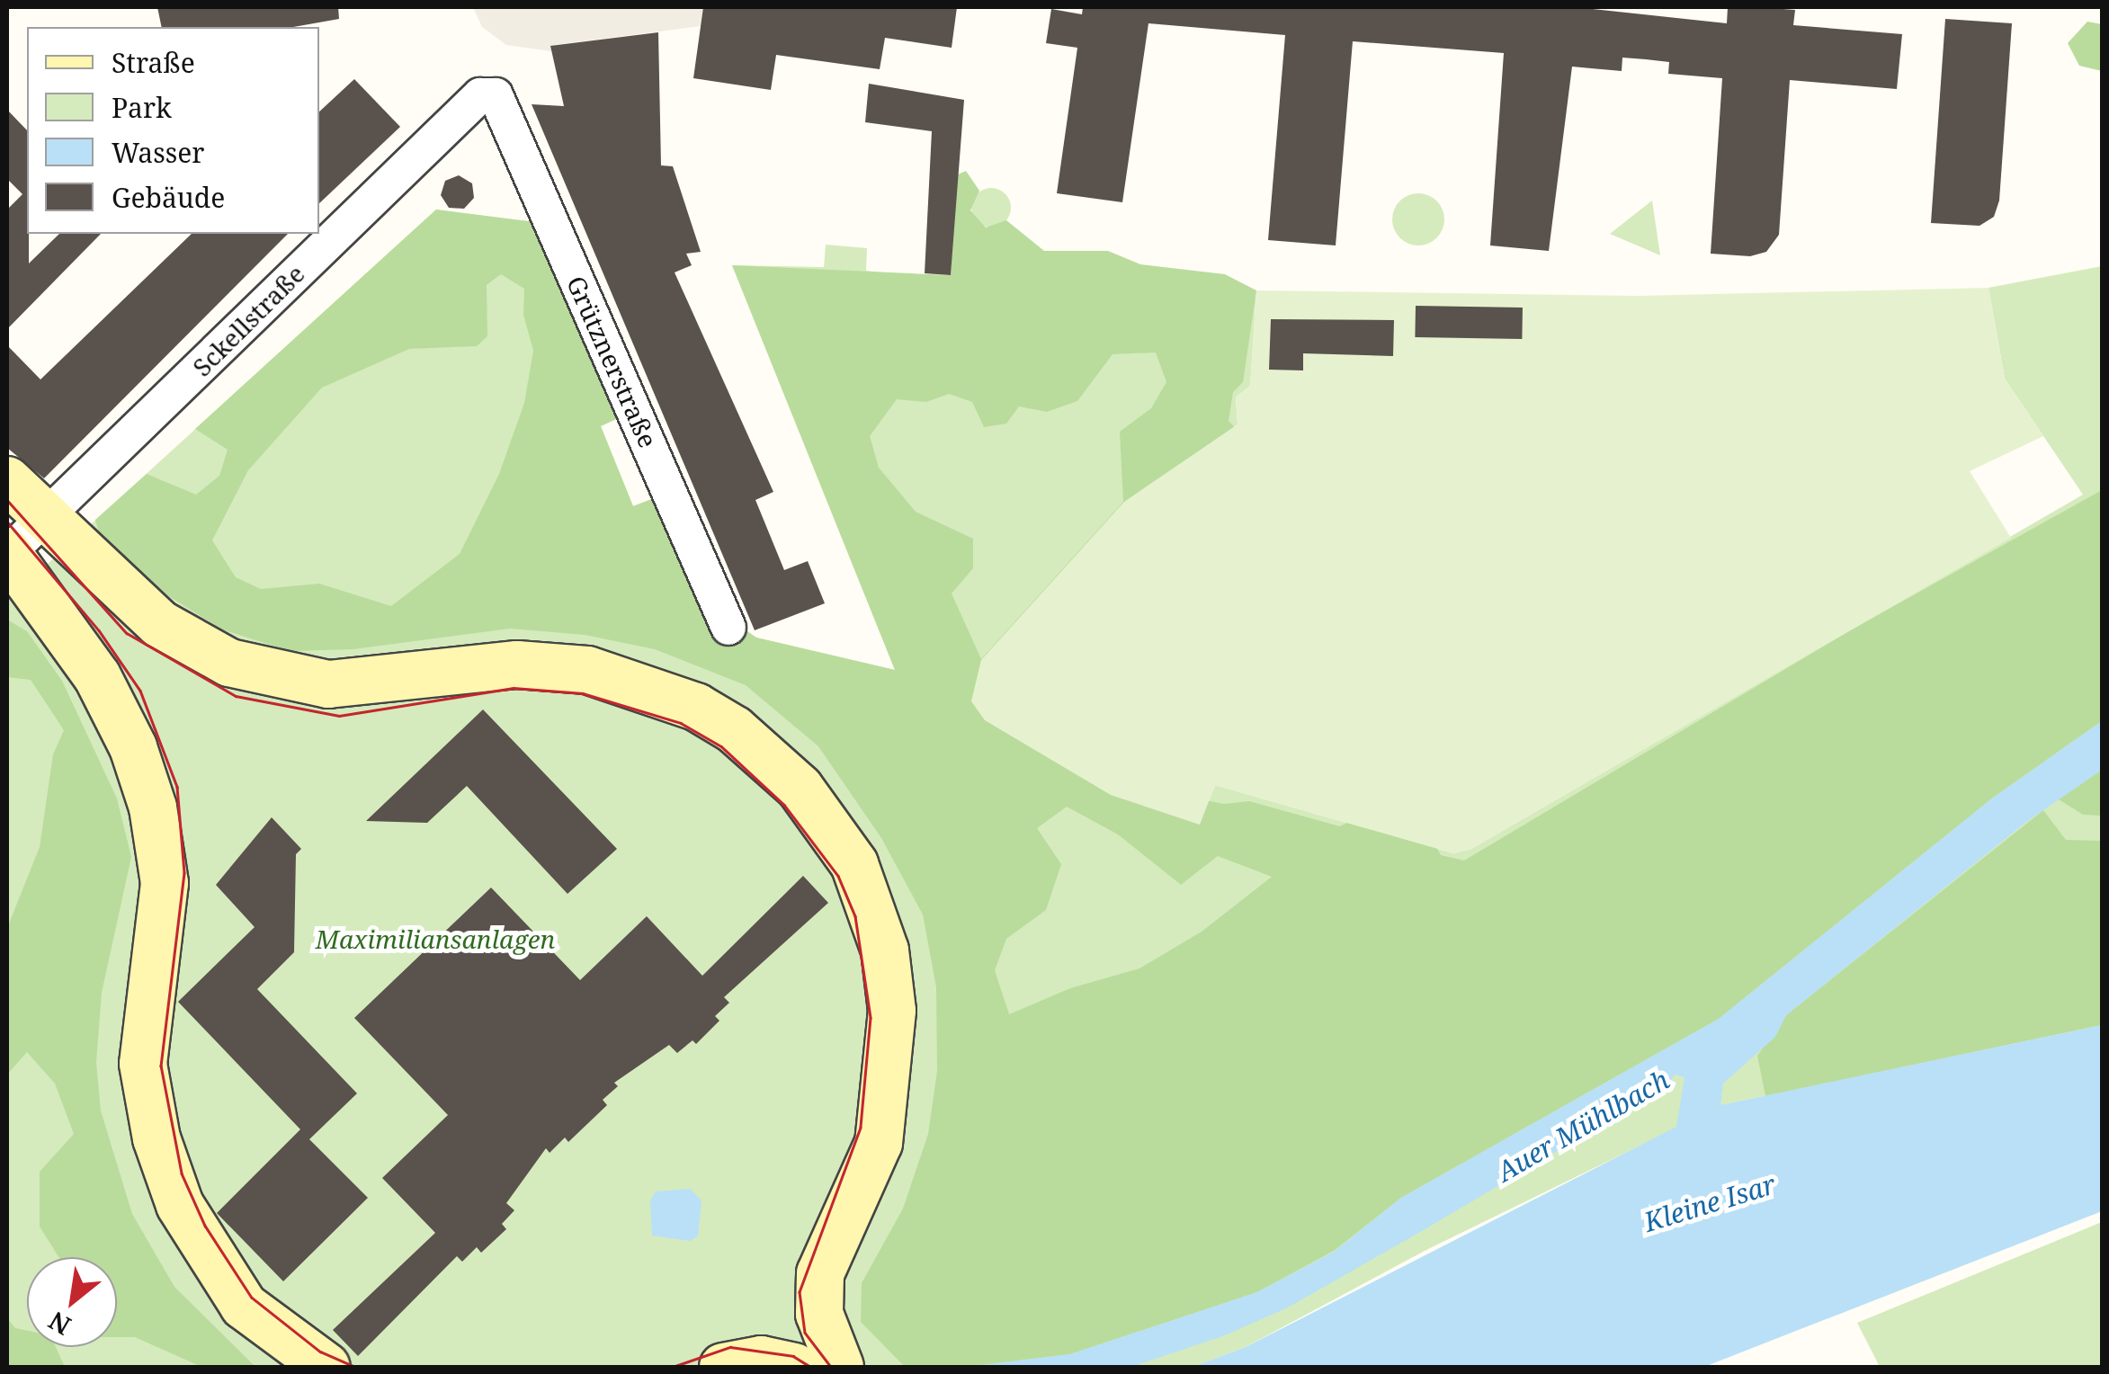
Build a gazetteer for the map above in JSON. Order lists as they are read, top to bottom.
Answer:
{
  "streets": {
    "street": ["Sckellstraße", "Grütznerstraße"]
  },
  "crossings": [
    ["Sckellstraße", "Grütznerstraße"]
  ],
  "water": ["Auer Mühlbach", "Kleine Isar"],
  "parks": ["Maximiliansanlagen"],
  "legend": [
    "Straße",
    "Park",
    "Wasser",
    "Gebäude"
  ],
  "north": "bottom left"
}
